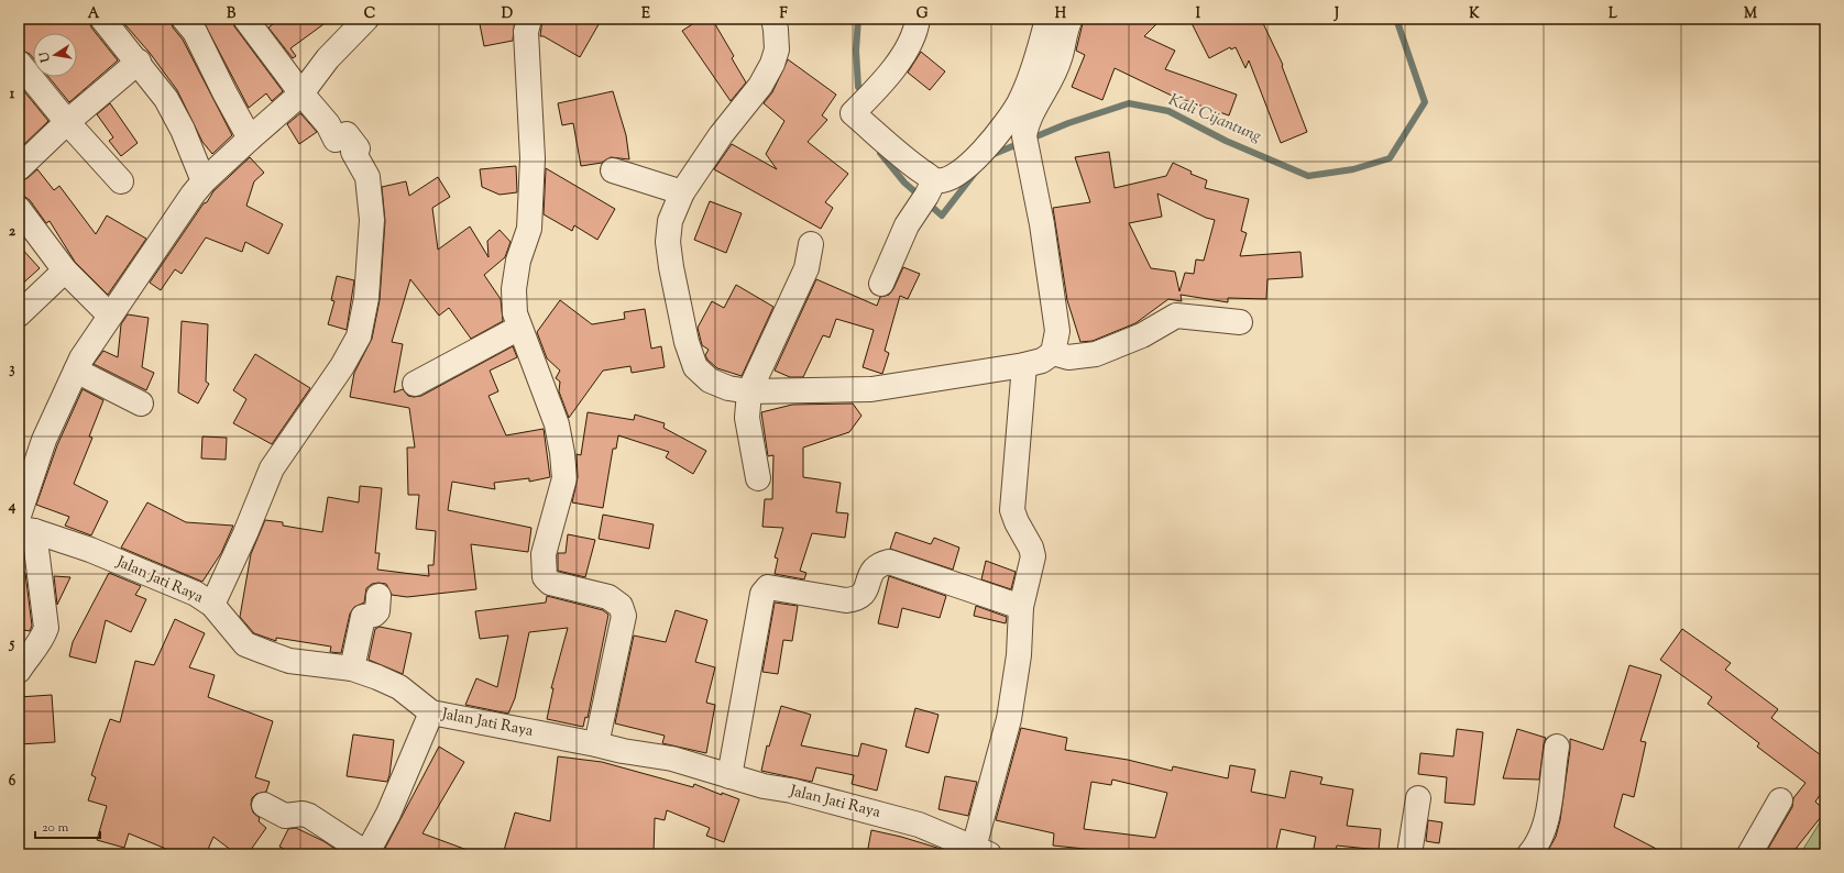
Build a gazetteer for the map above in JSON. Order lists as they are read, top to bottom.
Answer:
{
  "streets": {
    "street": ["Jalan Jati Raya"]
  },
  "water": ["Kali Cijantung"],
  "scale_bar": "20 m",
  "north": "left",
  "grid": {
    "columns": [
      "A",
      "B",
      "C",
      "D",
      "E",
      "F",
      "G",
      "H",
      "I",
      "J",
      "K",
      "L",
      "M"
    ],
    "rows": [
      "1",
      "2",
      "3",
      "4",
      "5",
      "6"
    ]
  }
}
